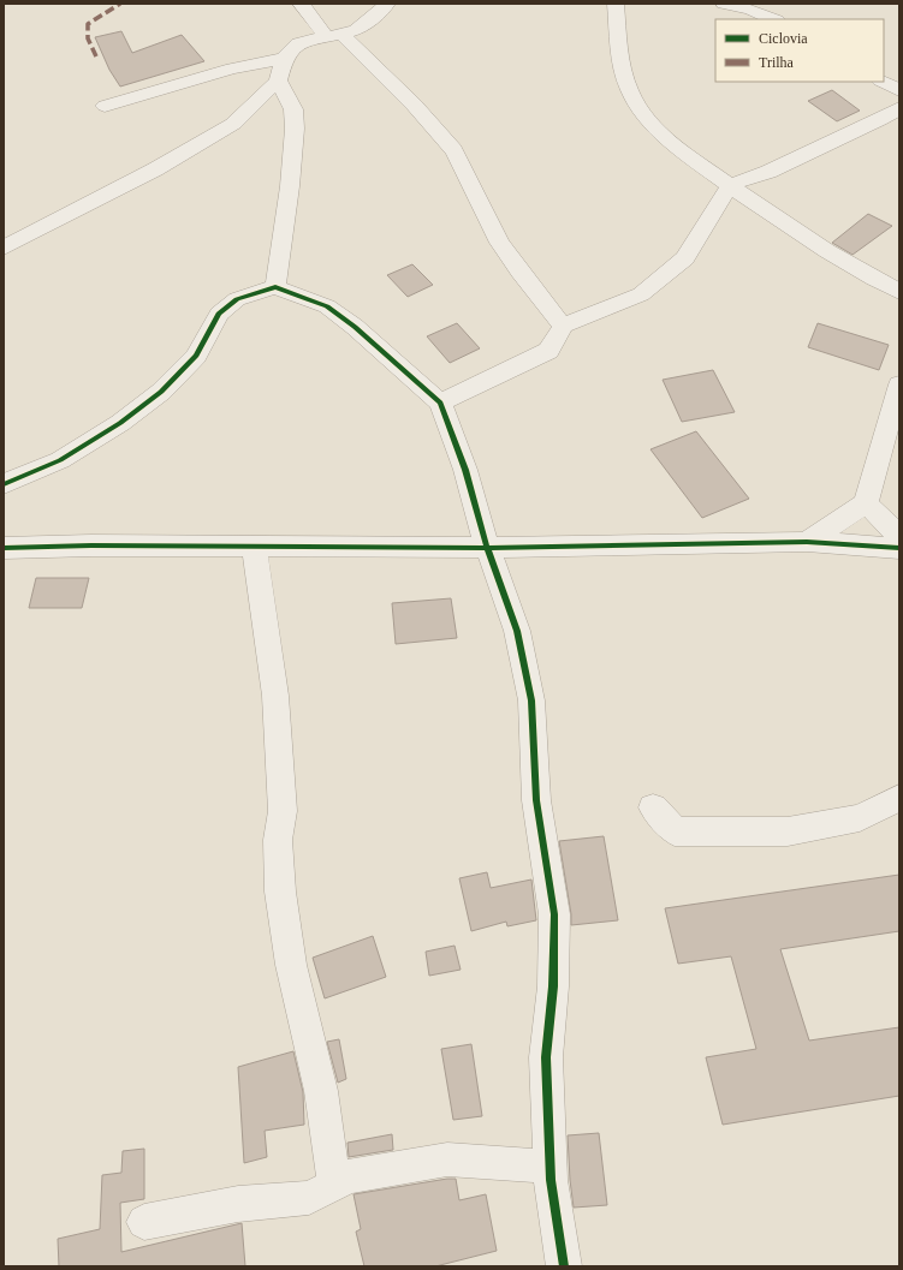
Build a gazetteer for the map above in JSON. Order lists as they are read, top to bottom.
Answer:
{
  "legend": ["Ciclovia", "Trilha"]
}
